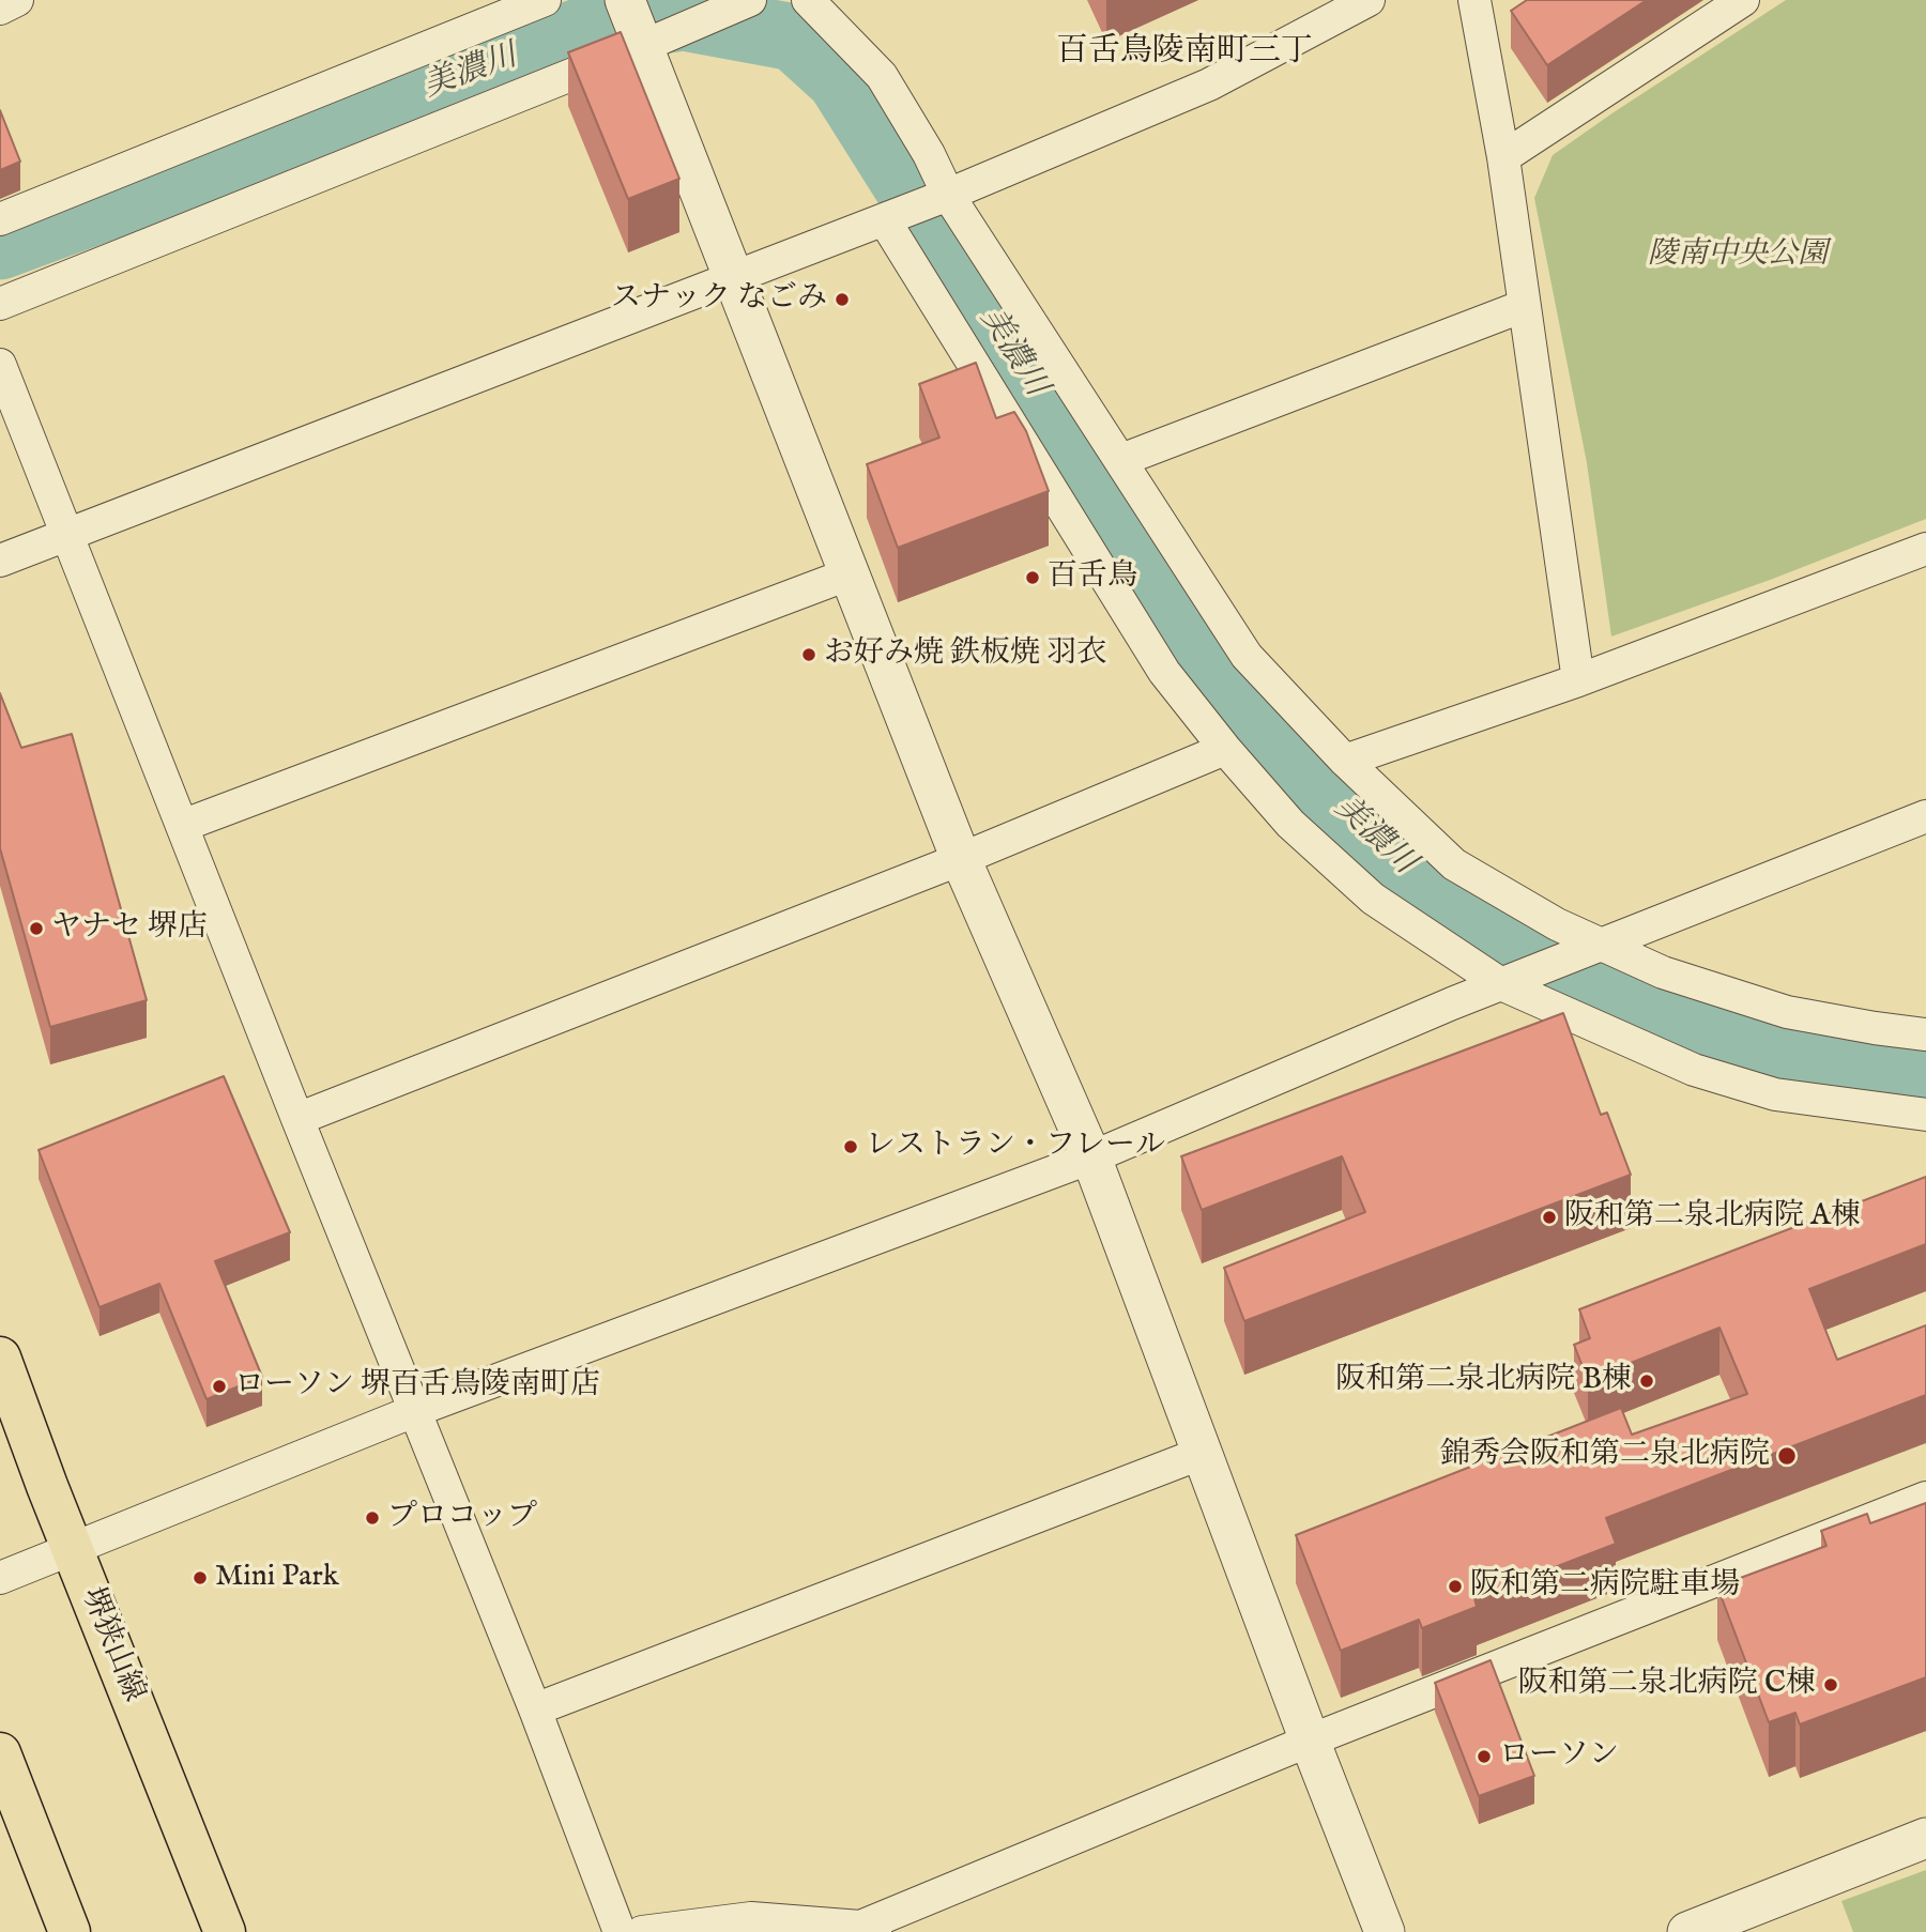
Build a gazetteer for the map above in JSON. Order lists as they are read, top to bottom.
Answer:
{
  "streets": {
    "main road": ["堺狭山線"]
  },
  "districts": ["百舌鳥陵南町三丁"],
  "water": ["美濃川"],
  "parks": ["陵南中央公園"],
  "places": [
    "スナック なごみ",
    "百舌鳥",
    "お好み焼 鉄板焼 羽衣",
    "ヤナセ 堺店",
    "レストラン・フレール",
    "阪和第二泉北病院 A棟",
    "阪和第二泉北病院 B棟",
    "ローソン 堺百舌鳥陵南町店",
    "錦秀会阪和第二泉北病院",
    "プロコップ",
    "Mini Park",
    "阪和第二病院駐車場",
    "阪和第二泉北病院 C棟",
    "ローソン"
  ]
}
